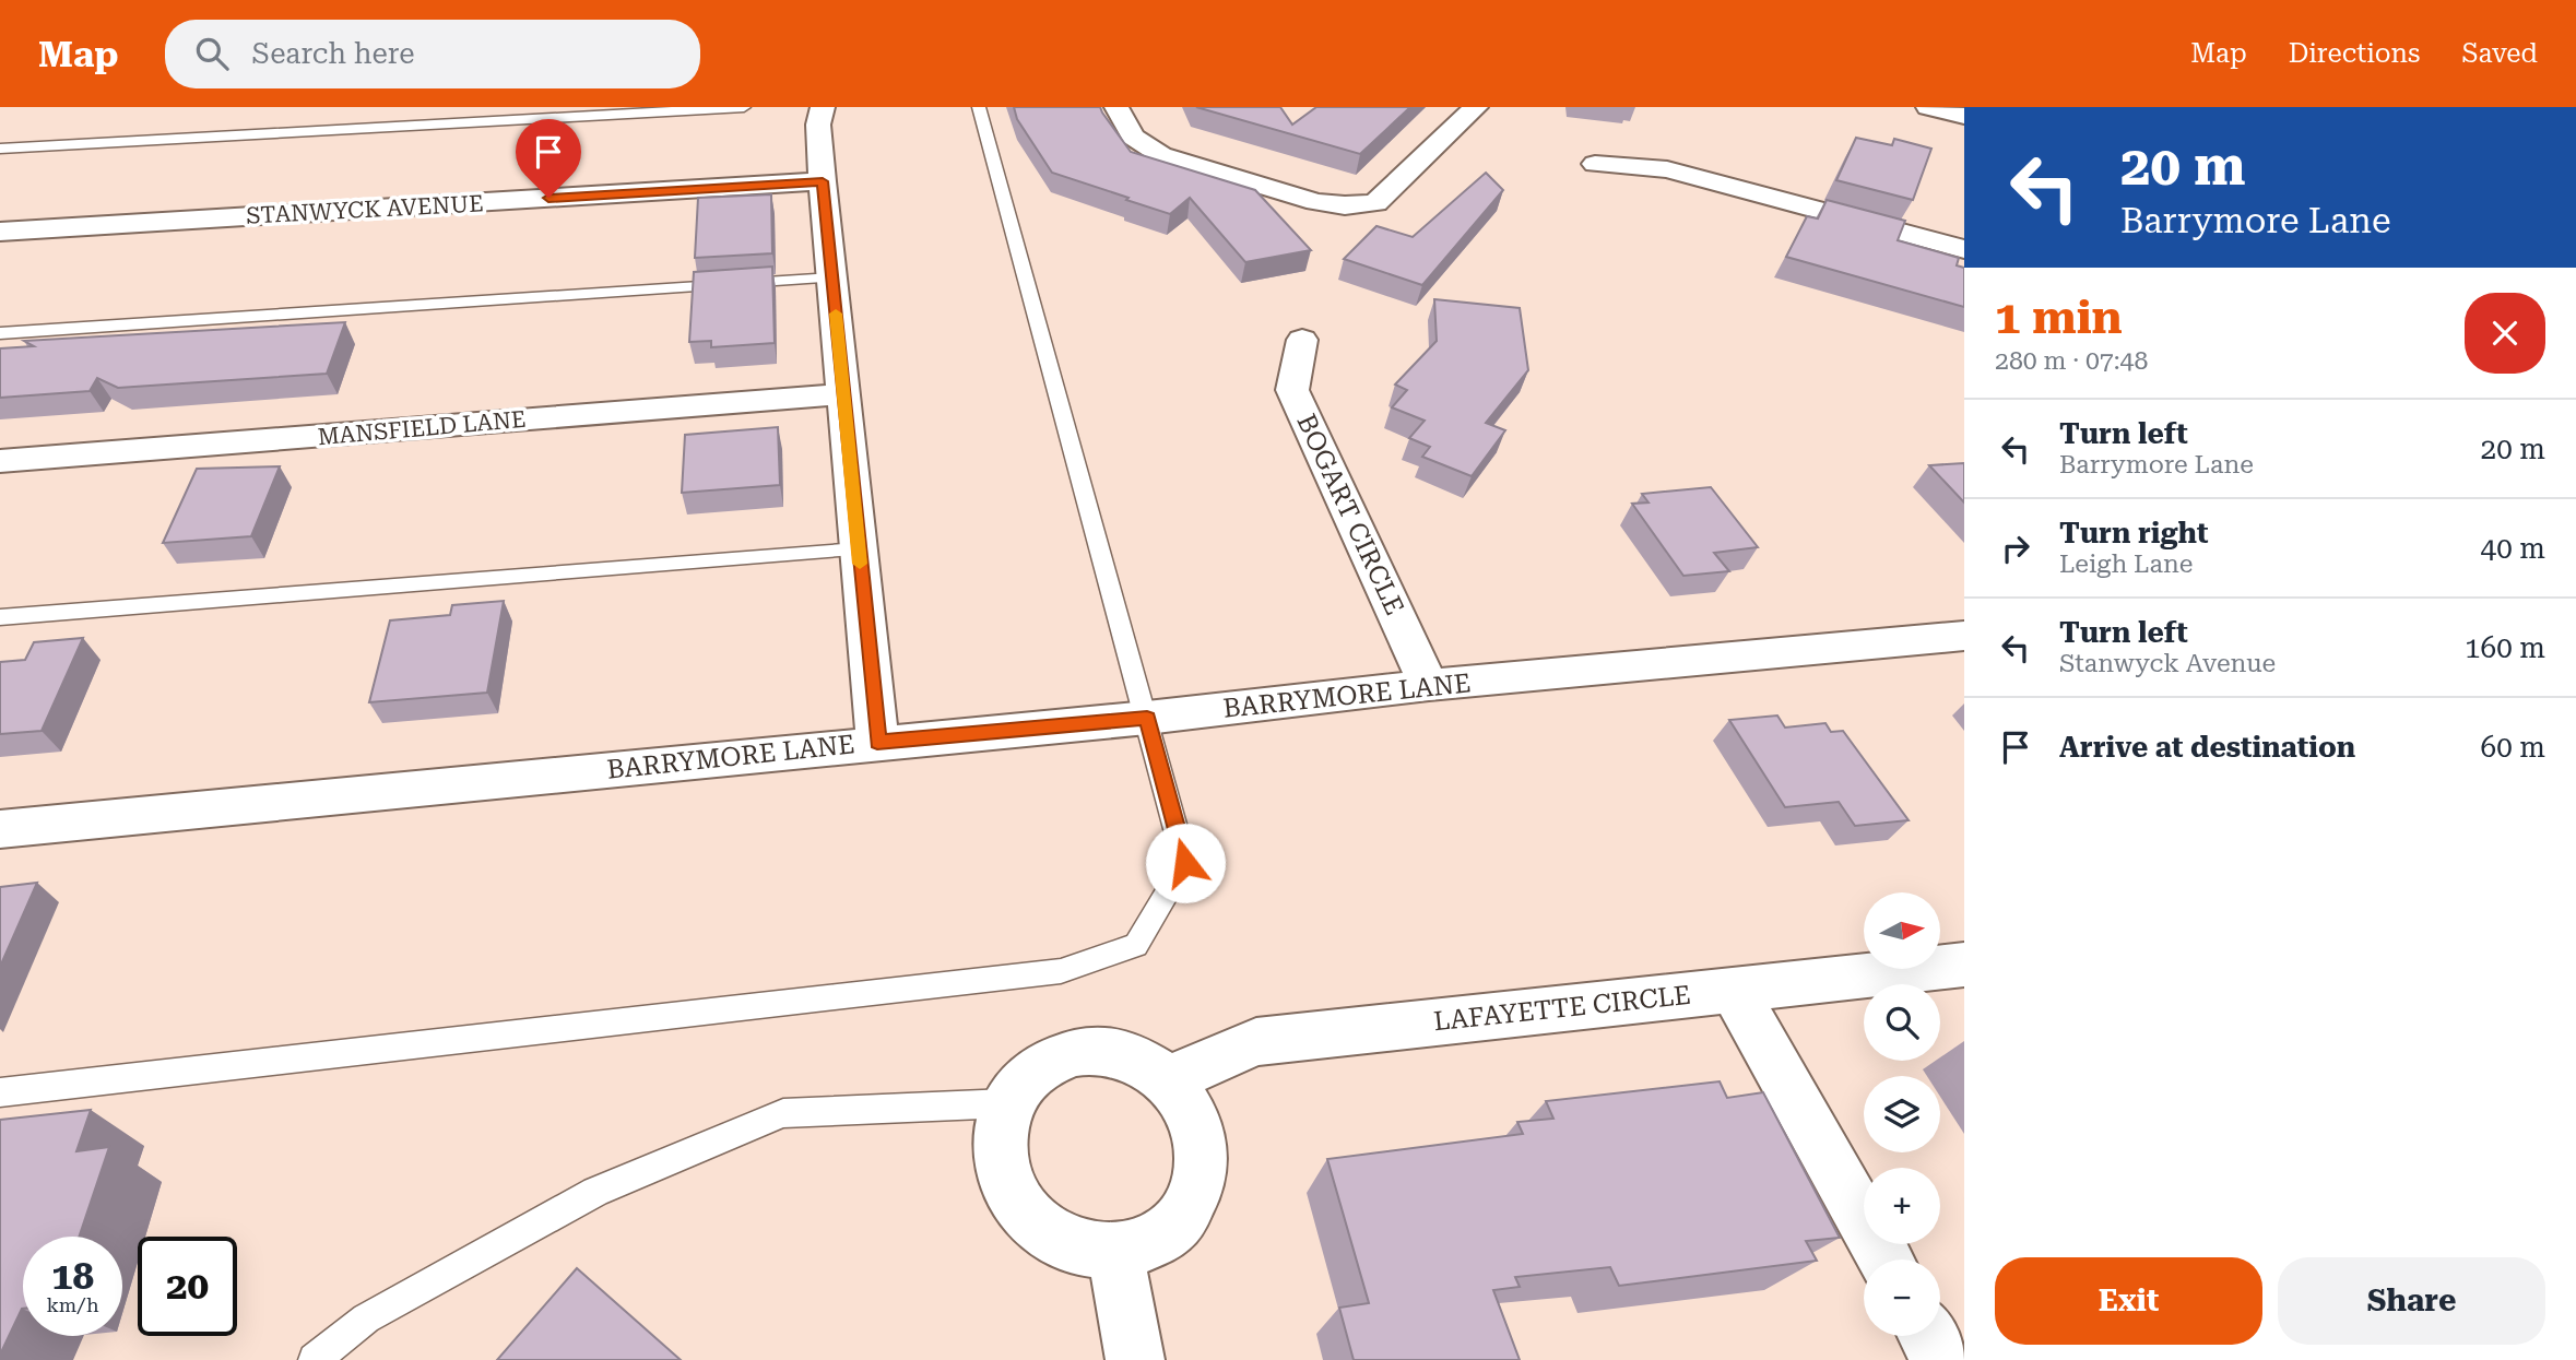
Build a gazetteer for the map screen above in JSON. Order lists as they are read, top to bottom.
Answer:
{
  "streets": {
    "street": [
      "STANWYCK AVENUE",
      "MANSFIELD LANE",
      "BOGART CIRCLE",
      "BARRYMORE LANE",
      "LAFAYETTE CIRCLE"
    ]
  },
  "crossings": [
    ["BOGART CIRCLE", "BARRYMORE LANE"]
  ],
  "north": "right",
  "page": {
    "header": "Map",
    "search": "Search here",
    "nav": ["Map", "Directions", "Saved"],
    "turn": ["20 m", "Barrymore Lane"],
    "heading": ["1 min", "280 m · 07:48"],
    "list": [
      {
        "name": "Turn left",
        "note": "Barrymore Lane",
        "value": "20 m"
      },
      {
        "name": "Turn right",
        "note": "Leigh Lane",
        "value": "40 m"
      },
      {
        "name": "Turn left",
        "note": "Stanwyck Avenue",
        "value": "160 m"
      },
      {
        "name": "Arrive at destination",
        "value": "60 m"
      }
    ],
    "map_buttons": ["+", "−"],
    "speed": "18 km/h",
    "limit": "20",
    "buttons": ["Exit", "Share"]
  }
}
